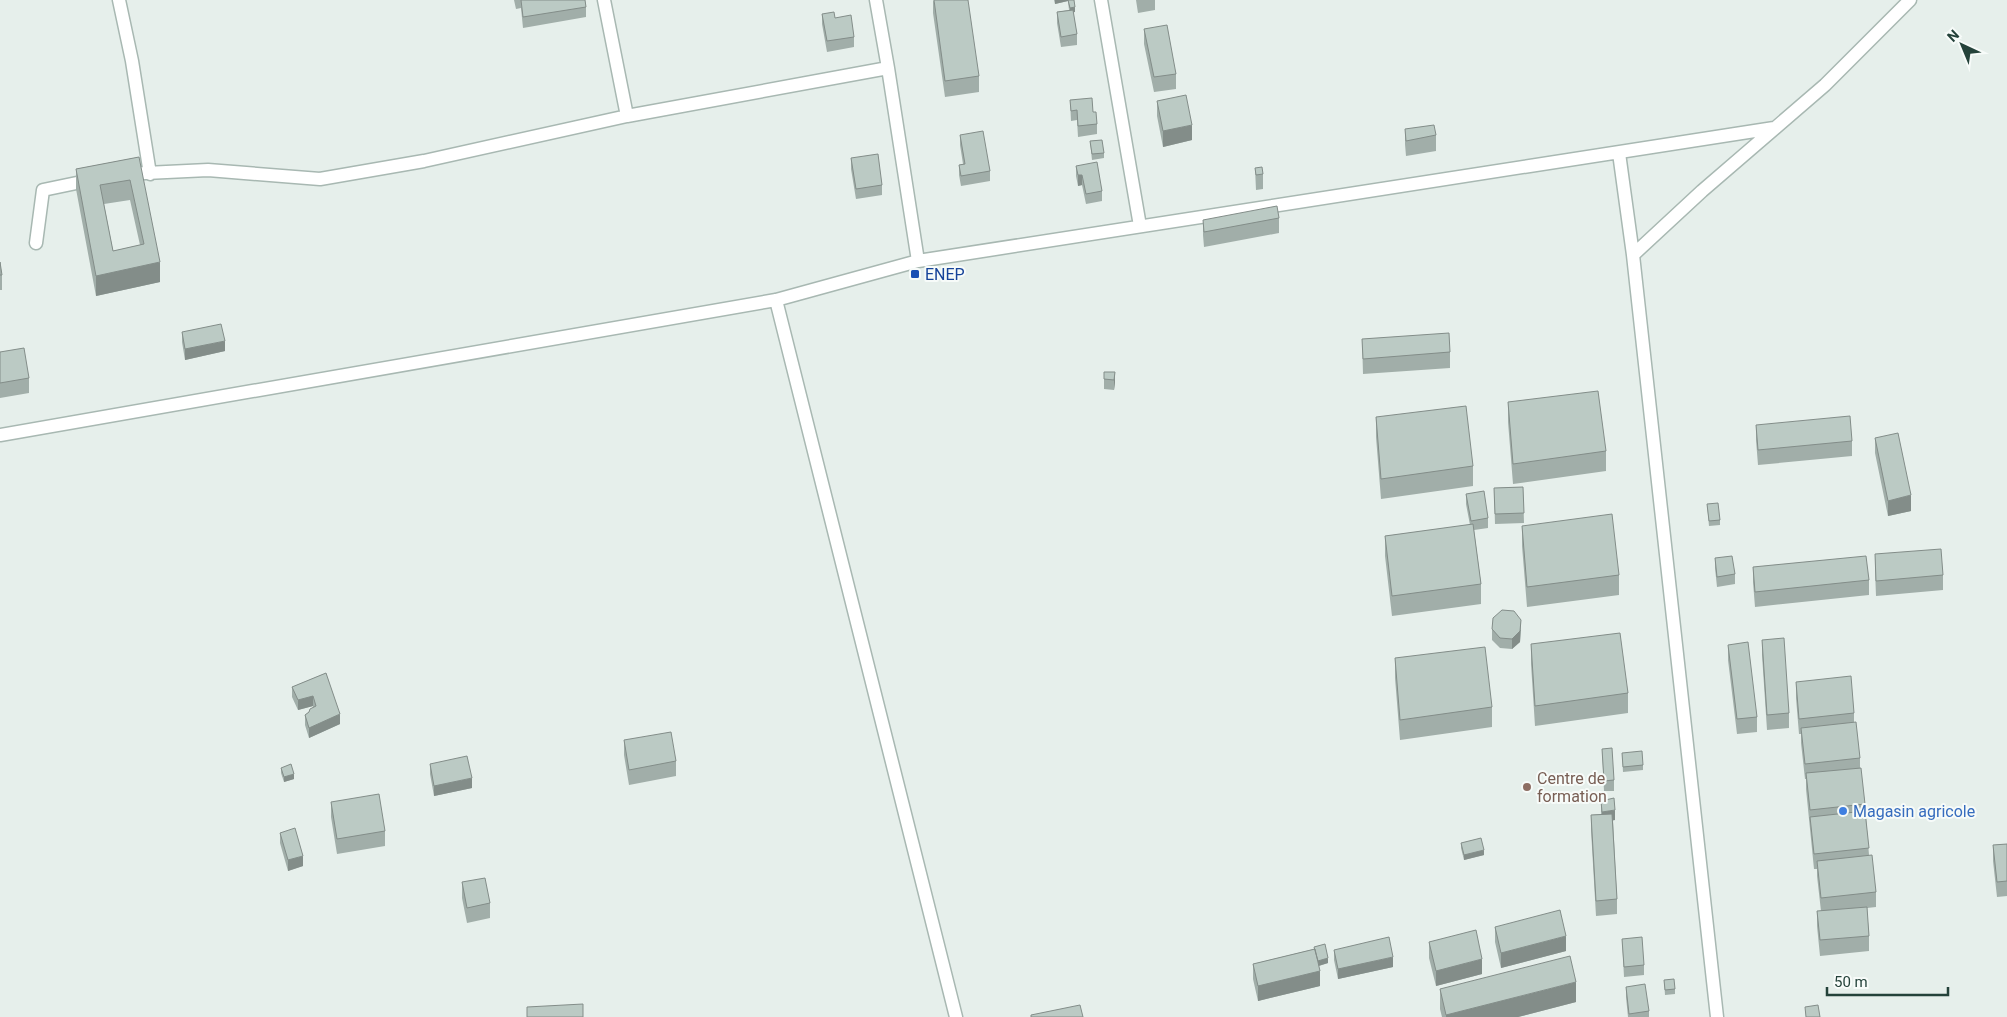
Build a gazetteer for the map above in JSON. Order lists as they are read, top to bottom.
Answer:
{
  "places": {
    "transit": ["ENEP"],
    "other": ["Centre de formation", "Magasin agricole"]
  },
  "scale_bar": "50 m",
  "north": "top left"
}
